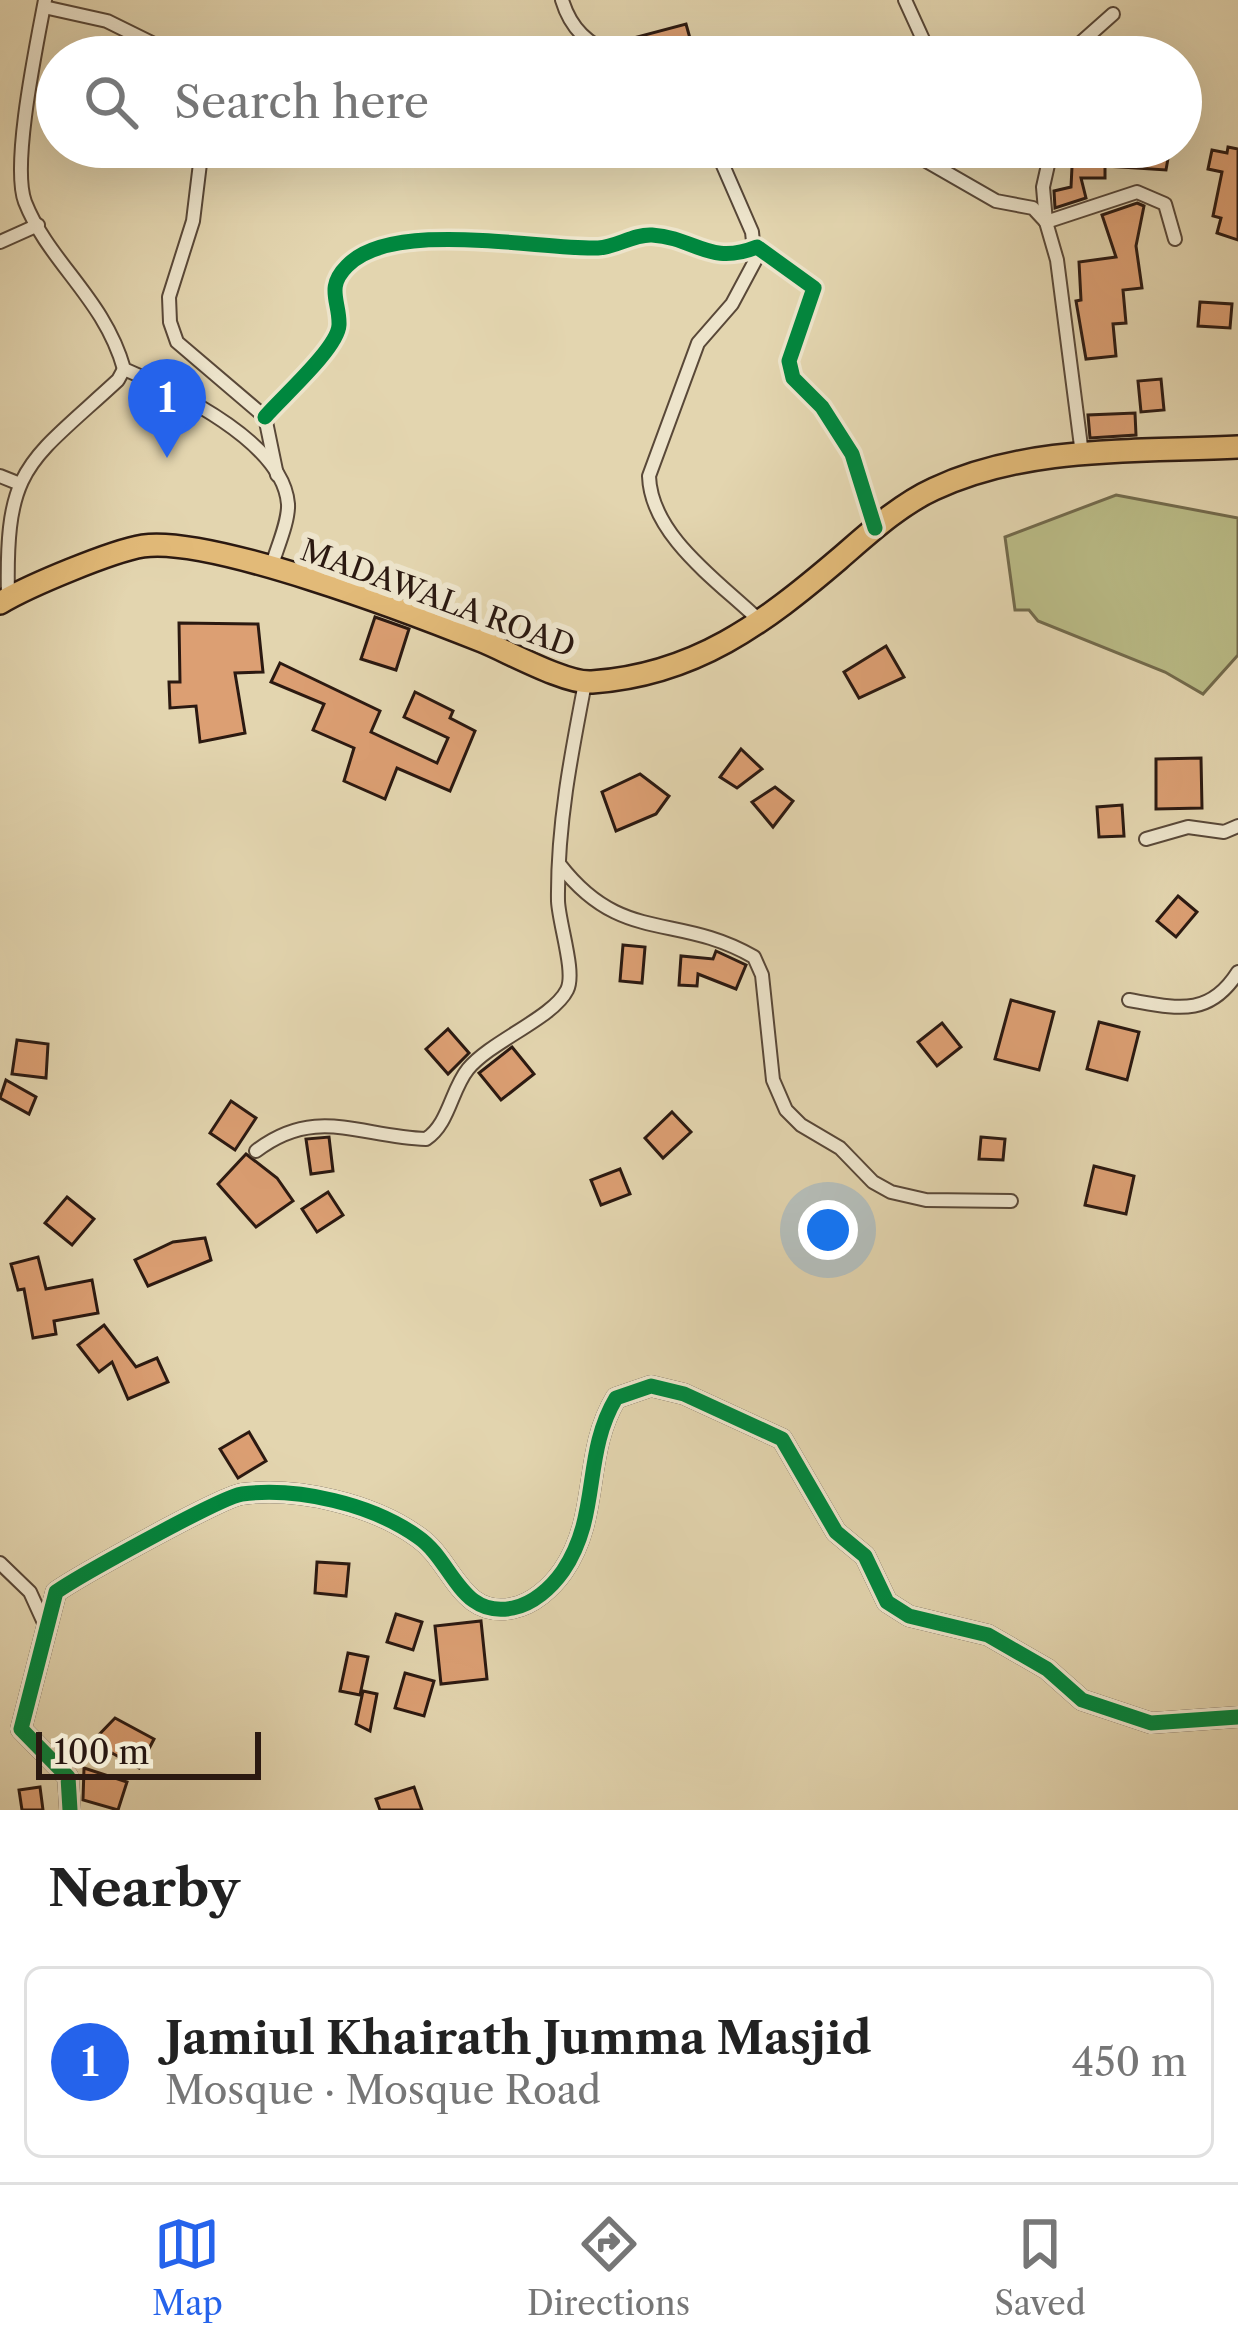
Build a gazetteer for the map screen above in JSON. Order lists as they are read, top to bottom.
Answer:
{
  "streets": {
    "main road": ["MADAWALA ROAD"]
  },
  "scale_bar": "100 m",
  "page": {
    "search": "Search here",
    "pins": "1",
    "scale": "100 m",
    "heading": "Nearby",
    "list": [
      {
        "mark": "1",
        "name": "Jamiul Khairath Jumma Masjid",
        "note": "Mosque · Mosque Road",
        "value": "450 m"
      }
    ],
    "nav": ["Map", "Directions", "Saved"]
  }
}
